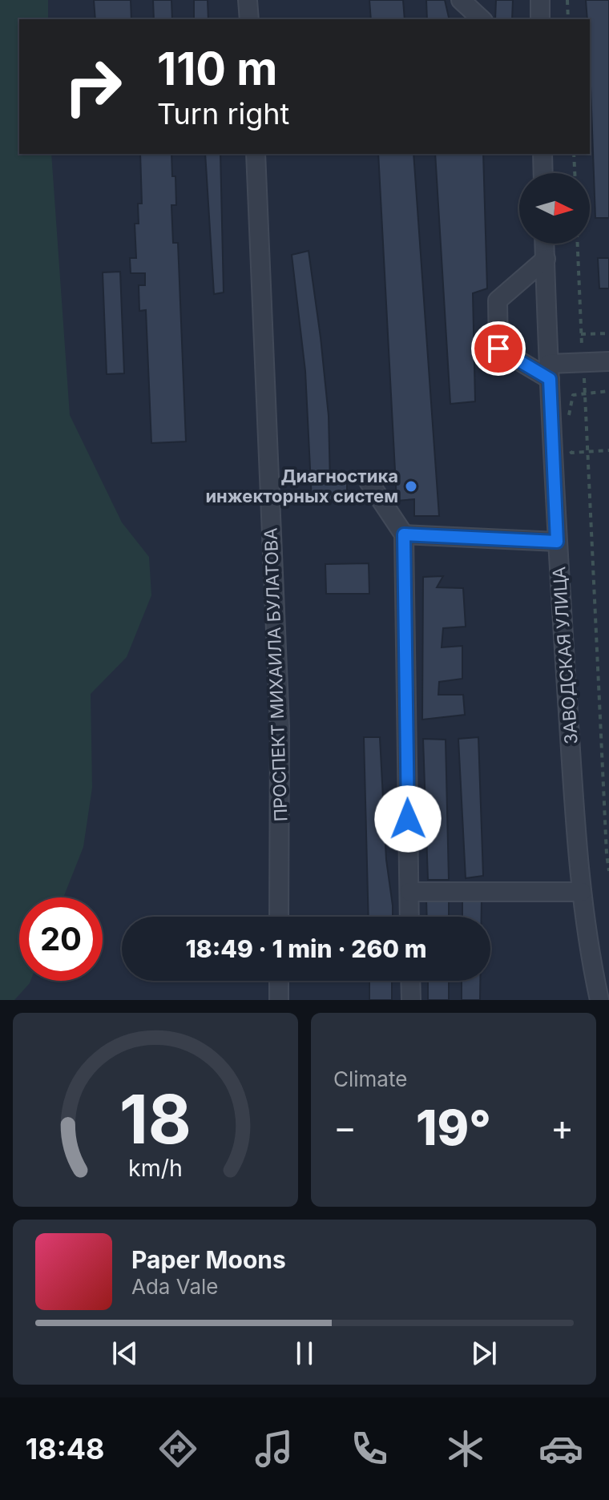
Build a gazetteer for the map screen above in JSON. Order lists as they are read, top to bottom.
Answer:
{
  "streets": {
    "street": ["ЗАВОДСКАЯ УЛИЦА", "ПРОСПЕКТ МИХАИЛА БУЛАТОВА"]
  },
  "places": ["Диагностика инжекторных систем"],
  "north": "right",
  "page": {
    "turn": ["110 m", "Turn right"],
    "limit": "20",
    "trip": "18:49 · 1 min · 260 m",
    "tile": "Climate",
    "heat": ["−", "19°", "+"],
    "song": ["Paper Moons", "Ada Vale"],
    "tabs": "18:48",
    "gauge": ["18", "km/h"]
  }
}
